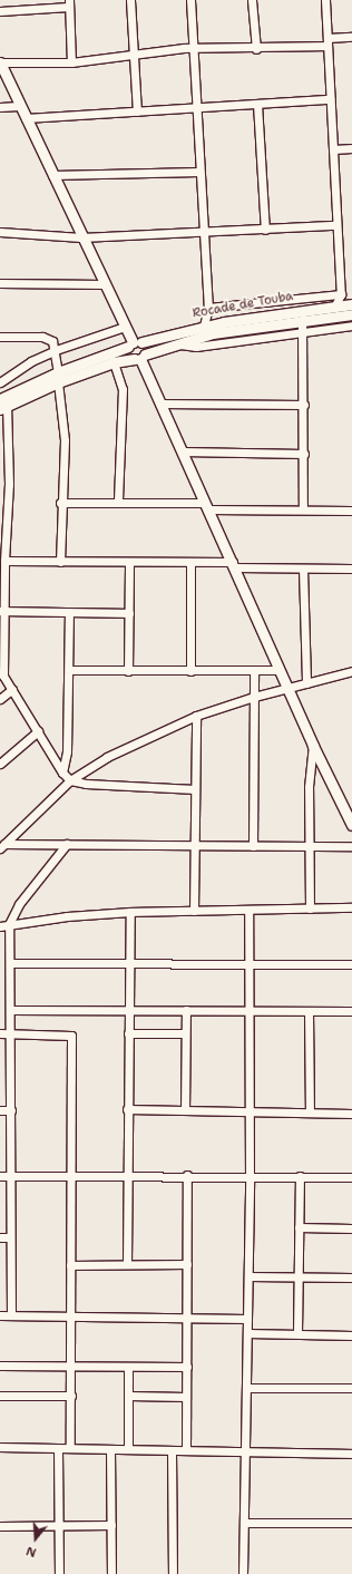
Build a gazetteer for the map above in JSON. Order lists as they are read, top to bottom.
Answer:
{
  "streets": {
    "main road": ["Rocade de Touba"]
  },
  "north": "bottom"
}
